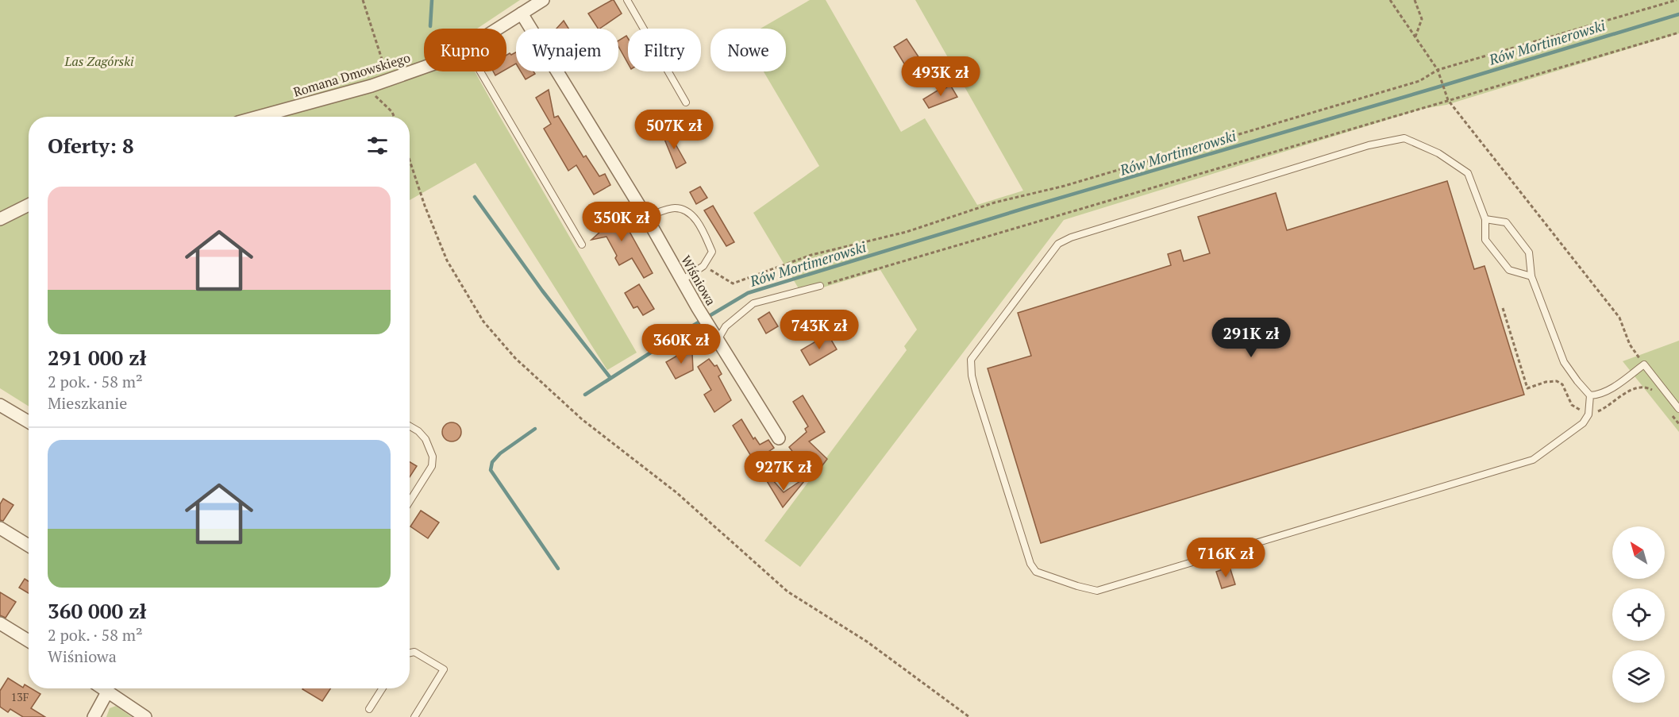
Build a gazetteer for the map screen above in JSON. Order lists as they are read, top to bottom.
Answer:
{
  "streets": {
    "street": ["Romana Dmowskiego", "Wiśniowa"]
  },
  "crossings": [
    ["Romana Dmowskiego", "Wiśniowa"]
  ],
  "water": ["Rów Mortimerowski"],
  "parks": ["Las Zagórski"],
  "house_numbers": ["13F"],
  "north": "top left",
  "page": {
    "chip": [
      "Kupno",
      "Wynajem",
      "Filtry",
      "Nowe"
    ],
    "price": [
      "493K zł",
      "507K zł",
      "350K zł",
      "743K zł",
      "291K zł",
      "360K zł",
      "927K zł",
      "716K zł"
    ],
    "heading": "Oferty: 8",
    "list": [
      {
        "name": "291 000 zł",
        "note": "2 pok. · 58 m² · Mieszkanie"
      },
      {
        "name": "360 000 zł",
        "note": "2 pok. · 58 m² · Wiśniowa"
      }
    ]
  }
}
